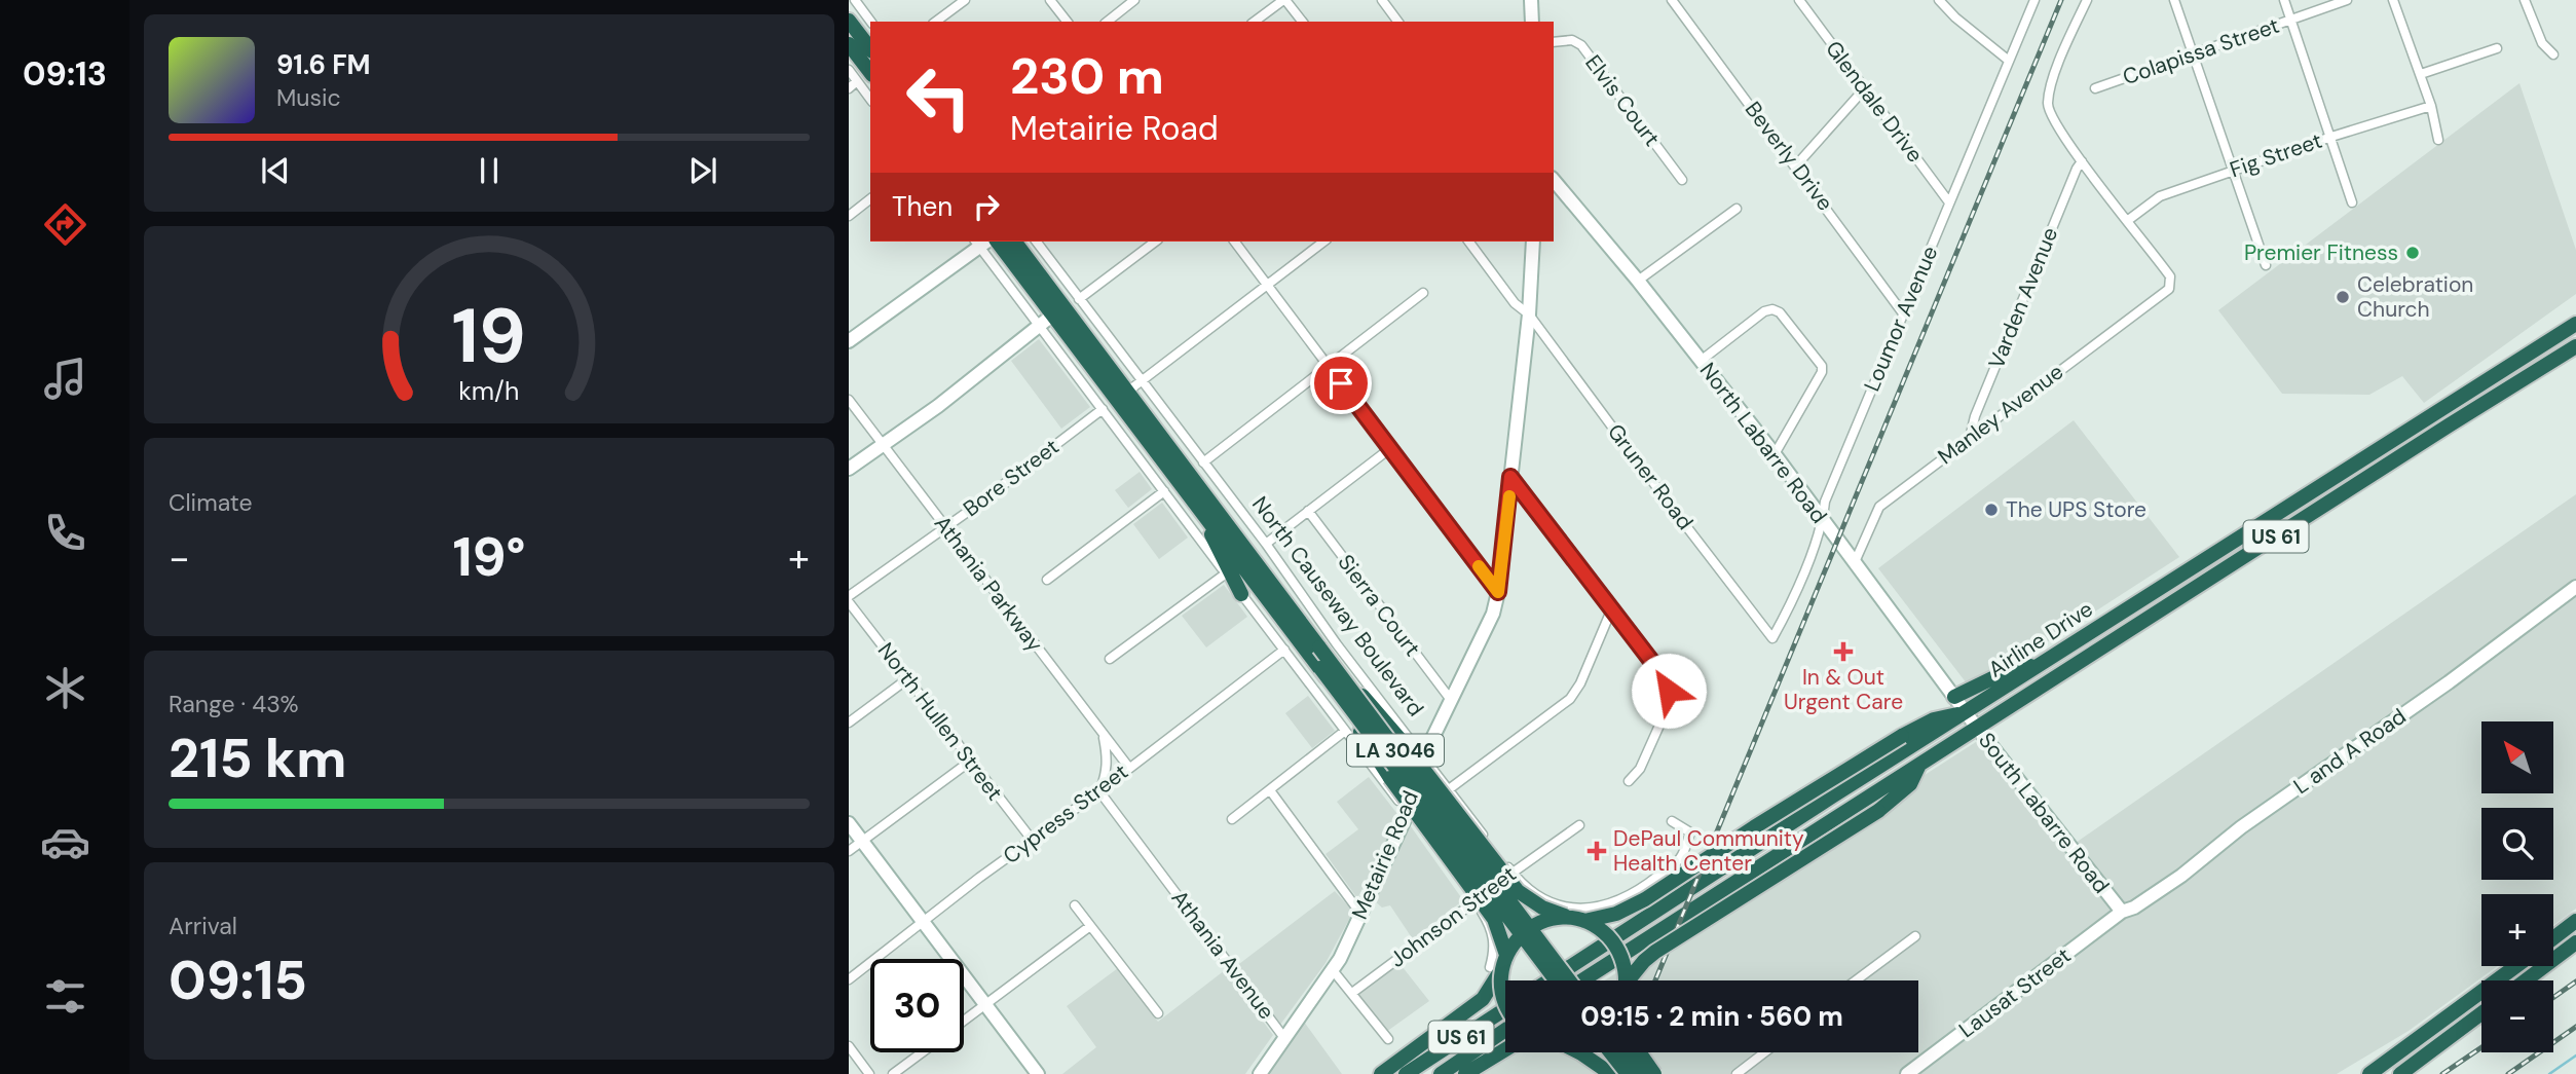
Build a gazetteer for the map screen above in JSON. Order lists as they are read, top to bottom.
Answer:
{
  "streets": {
    "highway": [
      "US 61",
      "North Causeway Boulevard",
      "Airline Drive",
      "LA 3046"
    ],
    "street": [
      "Colapissa Street",
      "Elvis Court",
      "Glendale Drive",
      "Fig Street",
      "Beverly Drive",
      "Varden Avenue",
      "Loumor Avenue",
      "Manley Avenue",
      "North Labarre Road",
      "Gruner Road",
      "Bore Street",
      "Athania Parkway",
      "Sierra Court",
      "North Hullen Street",
      "L and A Road",
      "South Labarre Road",
      "Cypress Street",
      "Metairie Road",
      "Johnson Street",
      "Athania Avenue",
      "Lausat Street"
    ]
  },
  "crossings": [
    ["Glendale Drive", "Loumor Avenue"],
    ["Fig Street", "Manley Avenue"],
    ["Beverly Drive", "Loumor Avenue"],
    ["Varden Avenue", "Manley Avenue"],
    ["Loumor Avenue", "North Labarre Road"],
    ["Loumor Avenue", "Gruner Road"],
    ["Manley Avenue", "North Labarre Road"],
    ["North Labarre Road", "Airline Drive"],
    ["North Labarre Road", "South Labarre Road"],
    ["Gruner Road", "Metairie Road"],
    ["Bore Street", "Athania Parkway"],
    ["Bore Street", "North Hullen Street"],
    ["Athania Parkway", "Cypress Street"],
    ["Sierra Court", "Metairie Road"],
    ["North Causeway Boulevard", "Metairie Road"],
    ["North Causeway Boulevard", "Johnson Street"],
    ["Airline Drive", "South Labarre Road"],
    ["North Hullen Street", "Cypress Street"],
    ["L and A Road", "South Labarre Road"],
    ["L and A Road", "Lausat Street"],
    ["South Labarre Road", "Lausat Street"],
    ["Cypress Street", "Athania Avenue"],
    ["Metairie Road", "Athania Avenue"]
  ],
  "places": {
    "other": ["Premier Fitness", "Celebration Church", "The UPS Store"],
    "health": ["In & Out Urgent Care", "DePaul Community Health Center"]
  },
  "north": "top left",
  "page": {
    "tabs": "09:13",
    "turn": ["230 m", "Metairie Road"],
    "song": ["91.6 FM", "Music"],
    "then": "Then",
    "tile": [
      "Climate",
      ["Range · 43%", "215 km"],
      ["Arrival", "09:15"]
    ],
    "heat": ["−", "19°", "+"],
    "map_buttons": ["+", "−"],
    "limit": "30",
    "trip": "09:15 · 2 min · 560 m",
    "gauge": ["19", "km/h"]
  }
}
